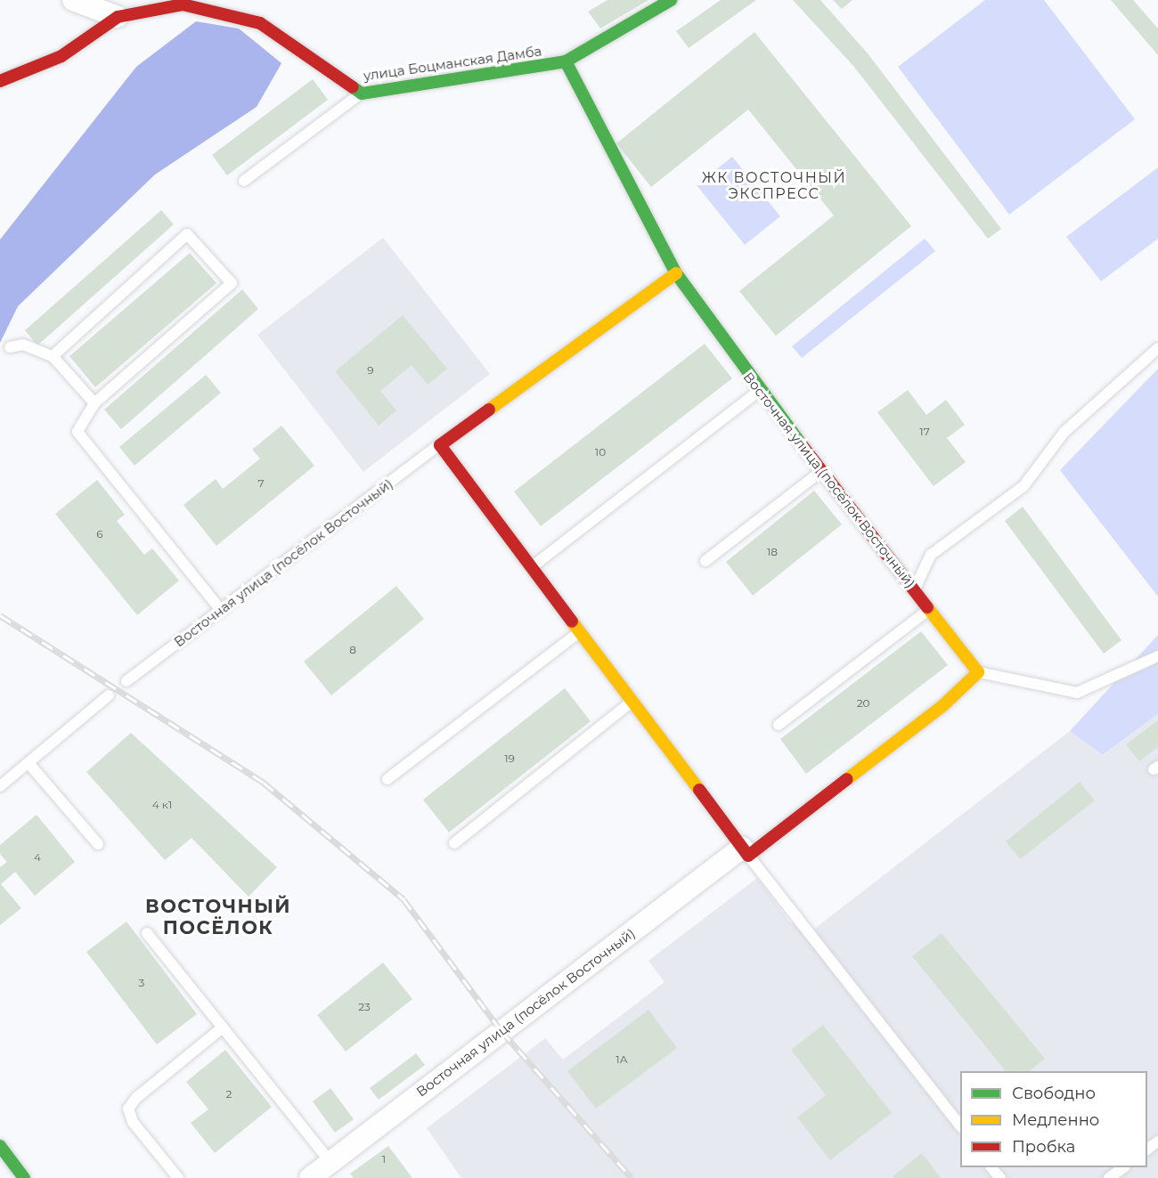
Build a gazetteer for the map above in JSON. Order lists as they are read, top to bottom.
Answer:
{
  "streets": {
    "street": ["улица Боцманская Дамба", "Восточная улица (посёлок Восточный)"]
  },
  "districts": ["ЖК ВОСТОЧНЫЙ ЭКСПРЕСС", "ВОСТОЧНЫЙ ПОСЁЛОК"],
  "house_numbers": [
    "9",
    "17",
    "10",
    "7",
    "6",
    "18",
    "8",
    "20",
    "19",
    "4 к1",
    "4",
    "3",
    "23",
    "1А",
    "2",
    "1"
  ],
  "legend": ["Свободно", "Медленно", "Пробка"]
}
